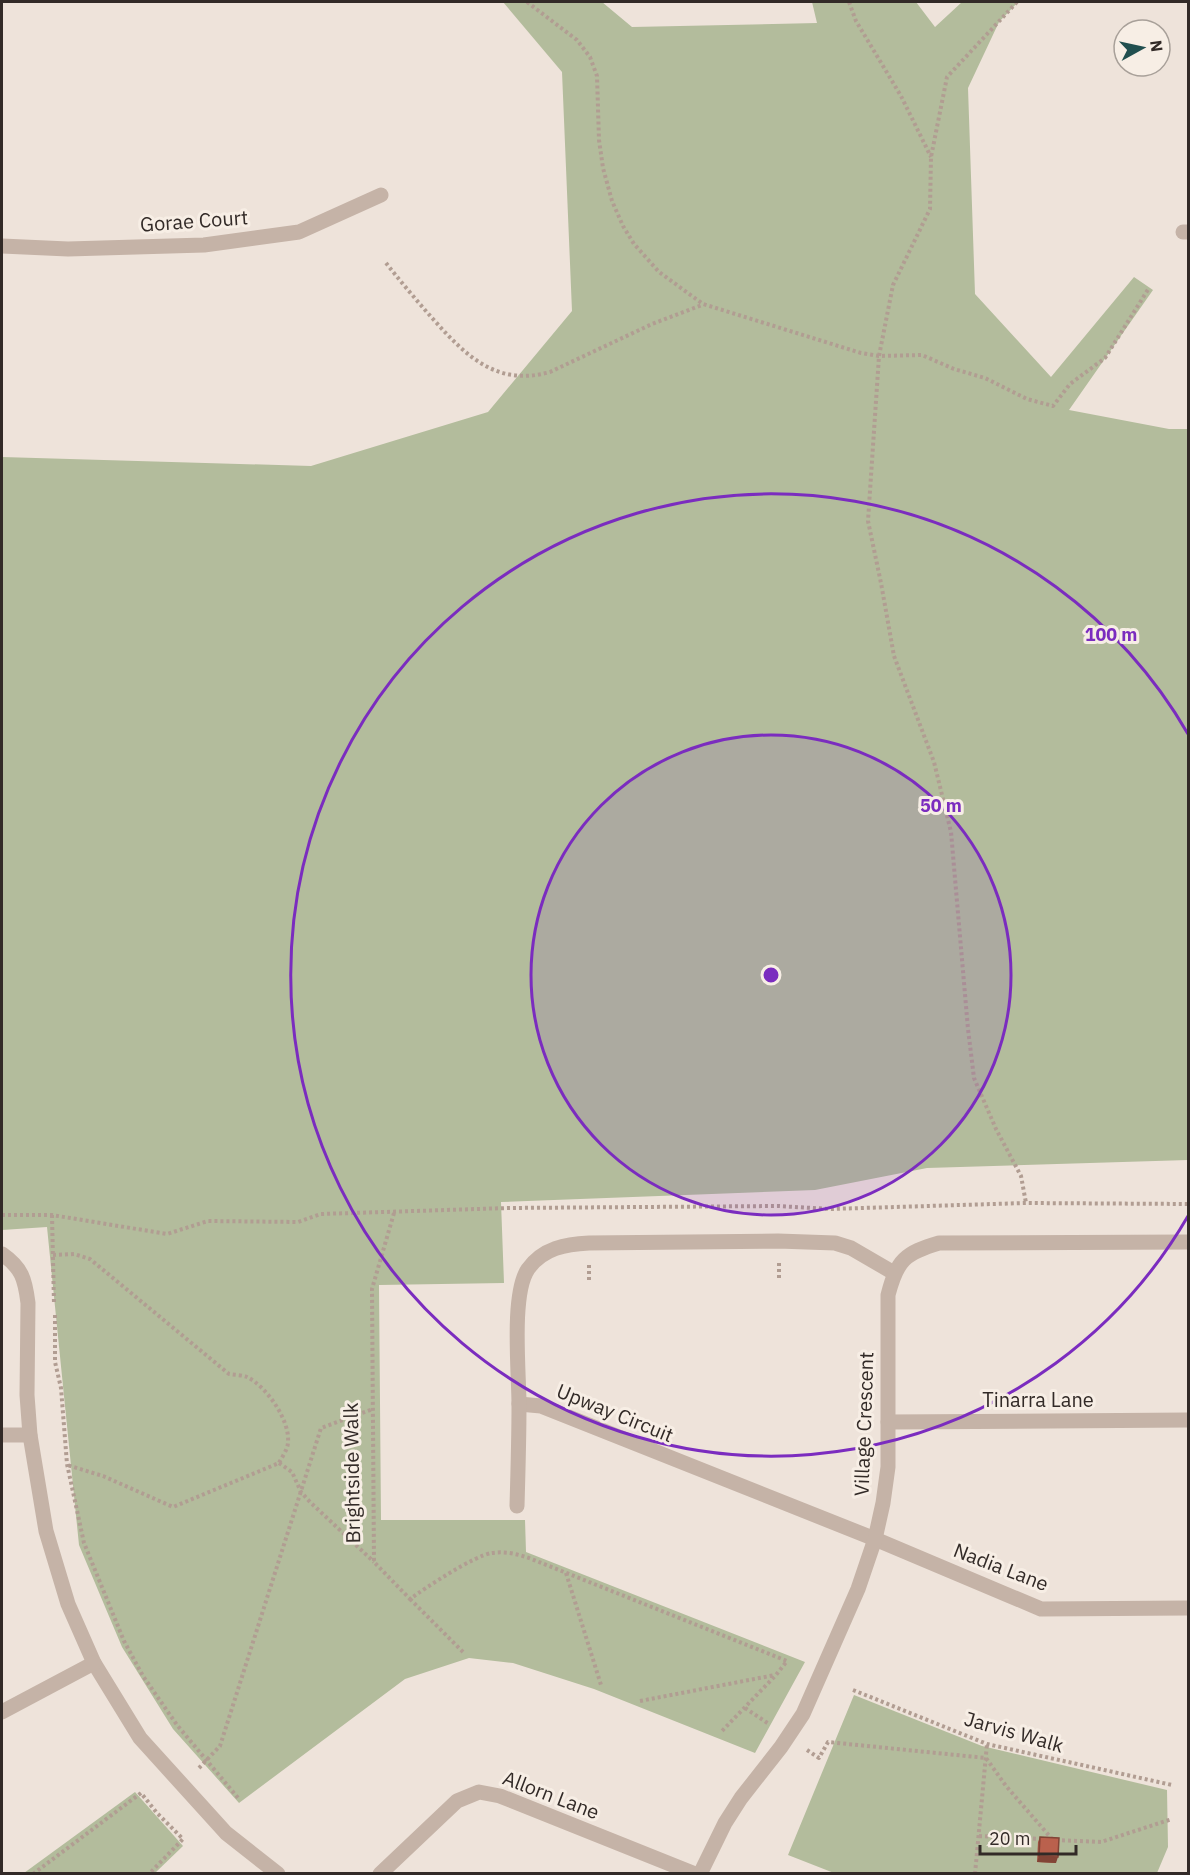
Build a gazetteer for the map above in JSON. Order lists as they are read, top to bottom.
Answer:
{
  "streets": {
    "street": [
      "Gorae Court",
      "Tinarra Lane",
      "Upway Circuit",
      "Village Crescent",
      "Nadia Lane",
      "Allorn Lane"
    ],
    "path": ["Brightside Walk", "Jarvis Walk"]
  },
  "crossings": [
    ["Tinarra Lane", "Village Crescent"],
    ["Upway Circuit", "Village Crescent"],
    ["Upway Circuit", "Nadia Lane"],
    ["Village Crescent", "Nadia Lane"]
  ],
  "scale_bar": "20 m",
  "north": "right",
  "rings": ["100 m", "50 m"]
}
